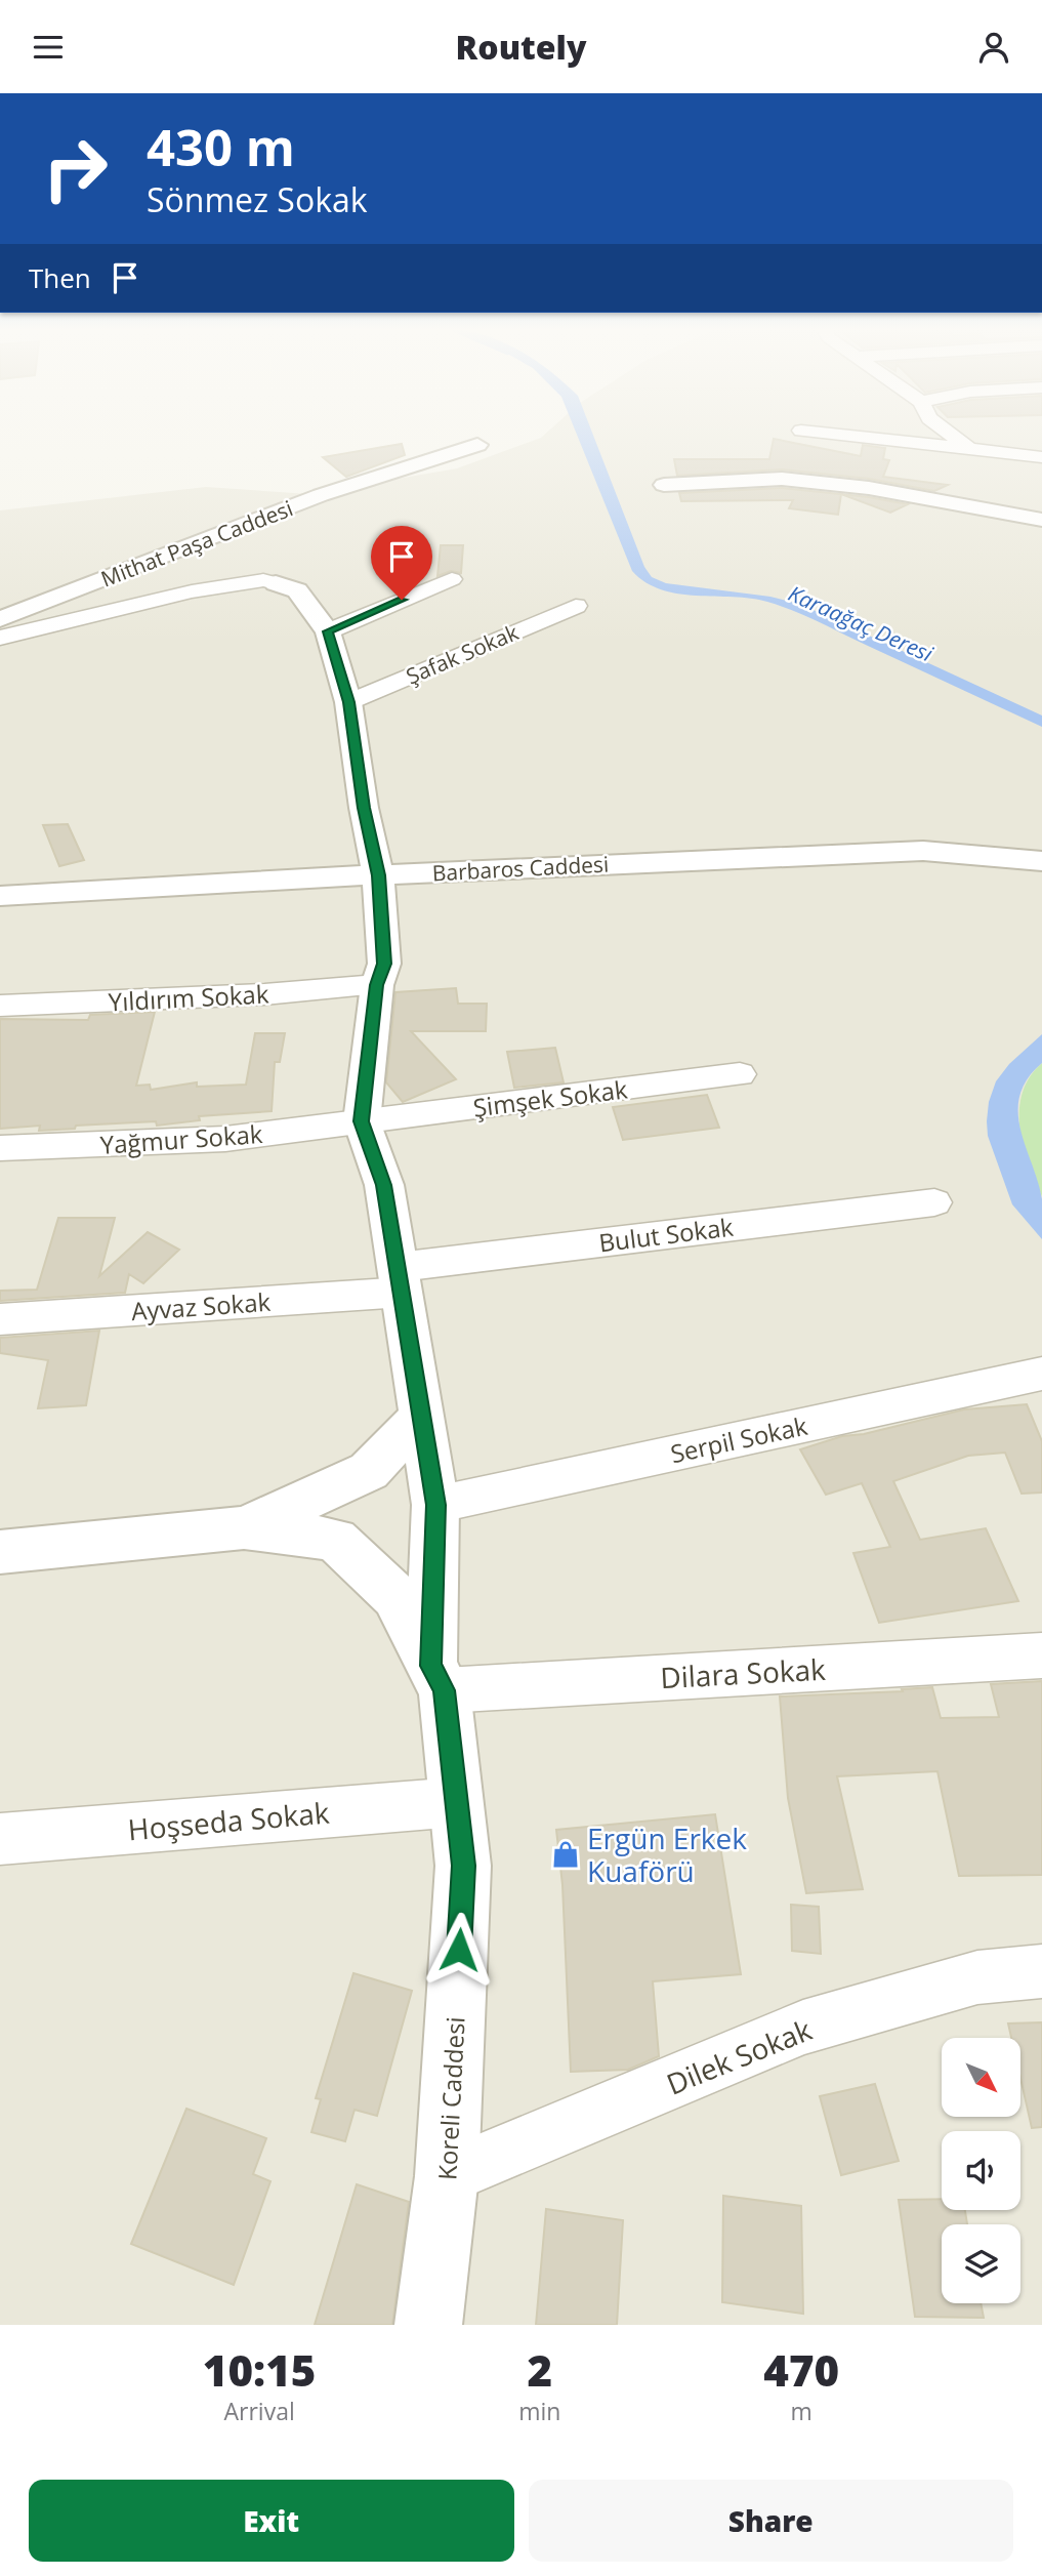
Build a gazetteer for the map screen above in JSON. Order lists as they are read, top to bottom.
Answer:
{
  "streets": {
    "street": [
      "Mithat Paşa Caddesi",
      "Şafak Sokak",
      "Barbaros Caddesi",
      "Yıldırım Sokak",
      "Şimşek Sokak",
      "Yağmur Sokak",
      "Bulut Sokak",
      "Ayvaz Sokak",
      "Serpil Sokak",
      "Dilara Sokak",
      "Hoşseda Sokak",
      "Dilek Sokak",
      "Koreli Caddesi"
    ]
  },
  "crossings": [
    ["Şafak Sokak", "Koreli Caddesi"],
    ["Barbaros Caddesi", "Koreli Caddesi"],
    ["Yıldırım Sokak", "Koreli Caddesi"],
    ["Şimşek Sokak", "Yağmur Sokak"],
    ["Şimşek Sokak", "Koreli Caddesi"],
    ["Yağmur Sokak", "Koreli Caddesi"],
    ["Bulut Sokak", "Ayvaz Sokak"],
    ["Bulut Sokak", "Koreli Caddesi"],
    ["Ayvaz Sokak", "Koreli Caddesi"],
    ["Serpil Sokak", "Koreli Caddesi"],
    ["Dilara Sokak", "Koreli Caddesi"],
    ["Hoşseda Sokak", "Koreli Caddesi"],
    ["Dilek Sokak", "Koreli Caddesi"]
  ],
  "water": ["Karaağaç Deresi"],
  "places": {
    "shop": ["Ergün Erkek Kuaförü"]
  },
  "north": "bottom right",
  "page": {
    "header": "Routely",
    "turn": ["430 m", "Sönmez Sokak"],
    "then": "Then",
    "eta": [
      "10:15",
      "Arrival",
      "2",
      "min",
      "470",
      "m"
    ],
    "buttons": ["Exit", "Share"]
  }
}
